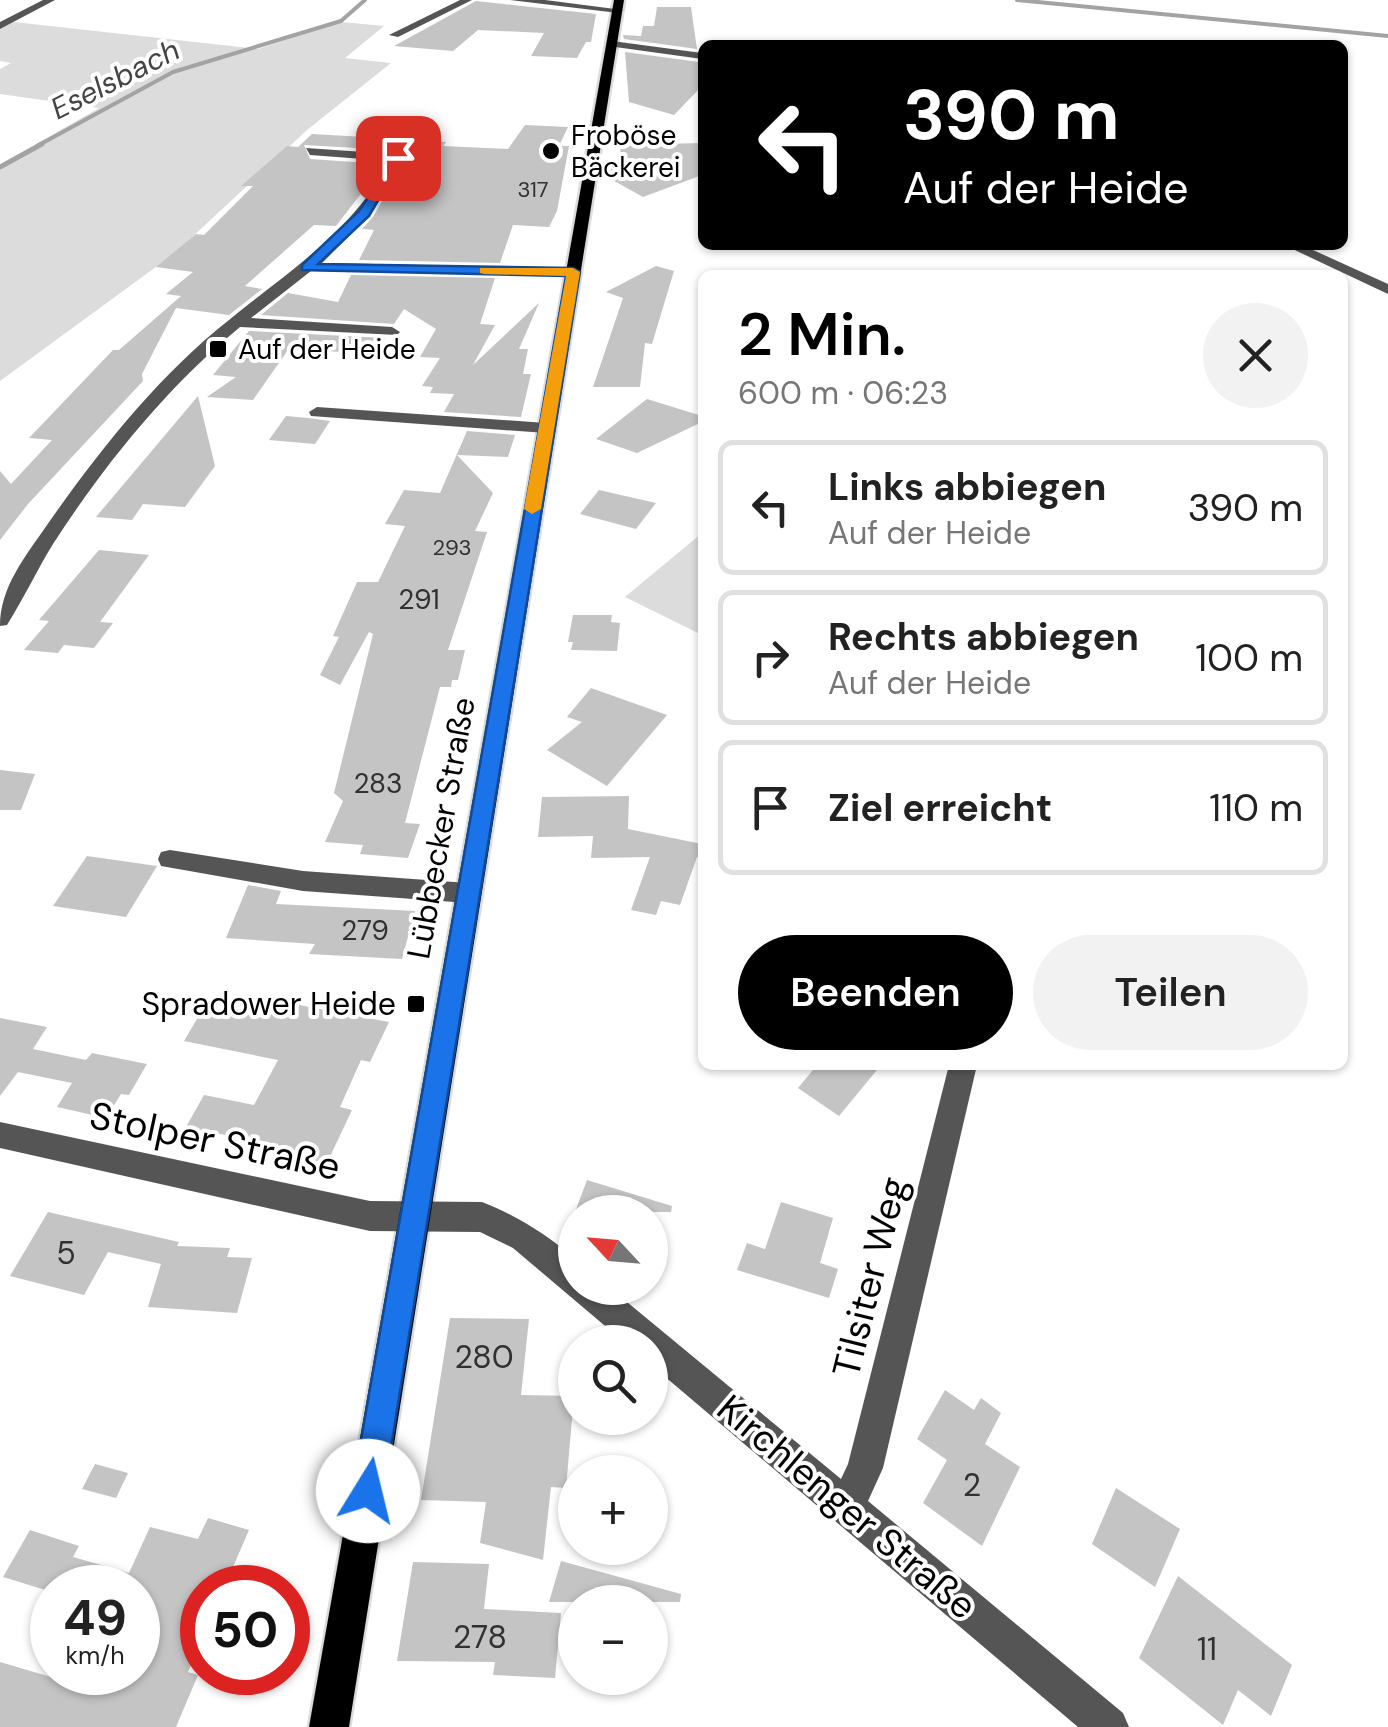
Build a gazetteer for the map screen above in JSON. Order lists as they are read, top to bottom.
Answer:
{
  "streets": {
    "main road": ["Lübbecker Straße"],
    "street": ["Stolper Straße", "Tilsiter Weg", "Kirchlenger Straße"]
  },
  "crossings": [
    ["Lübbecker Straße", "Stolper Straße"],
    ["Tilsiter Weg", "Kirchlenger Straße"]
  ],
  "water": ["Eselsbach"],
  "places": {
    "other": ["Froböse Bäckerei"],
    "transit": ["Auf der Heide", "Spradower Heide"]
  },
  "house_numbers": [
    "317",
    "293",
    "291",
    "283",
    "279",
    "5",
    "280",
    "2",
    "278",
    "11"
  ],
  "north": "top left",
  "page": {
    "turn": ["390 m", "Auf der Heide"],
    "heading": ["2 Min.", "600 m · 06:23"],
    "list": [
      {
        "name": "Links abbiegen",
        "note": "Auf der Heide",
        "value": "390 m"
      },
      {
        "name": "Rechts abbiegen",
        "note": "Auf der Heide",
        "value": "100 m"
      },
      {
        "name": "Ziel erreicht",
        "value": "110 m"
      }
    ],
    "buttons": ["Beenden", "Teilen"],
    "map_buttons": ["+", "−"],
    "speed": "49 km/h",
    "limit": "50"
  }
}
